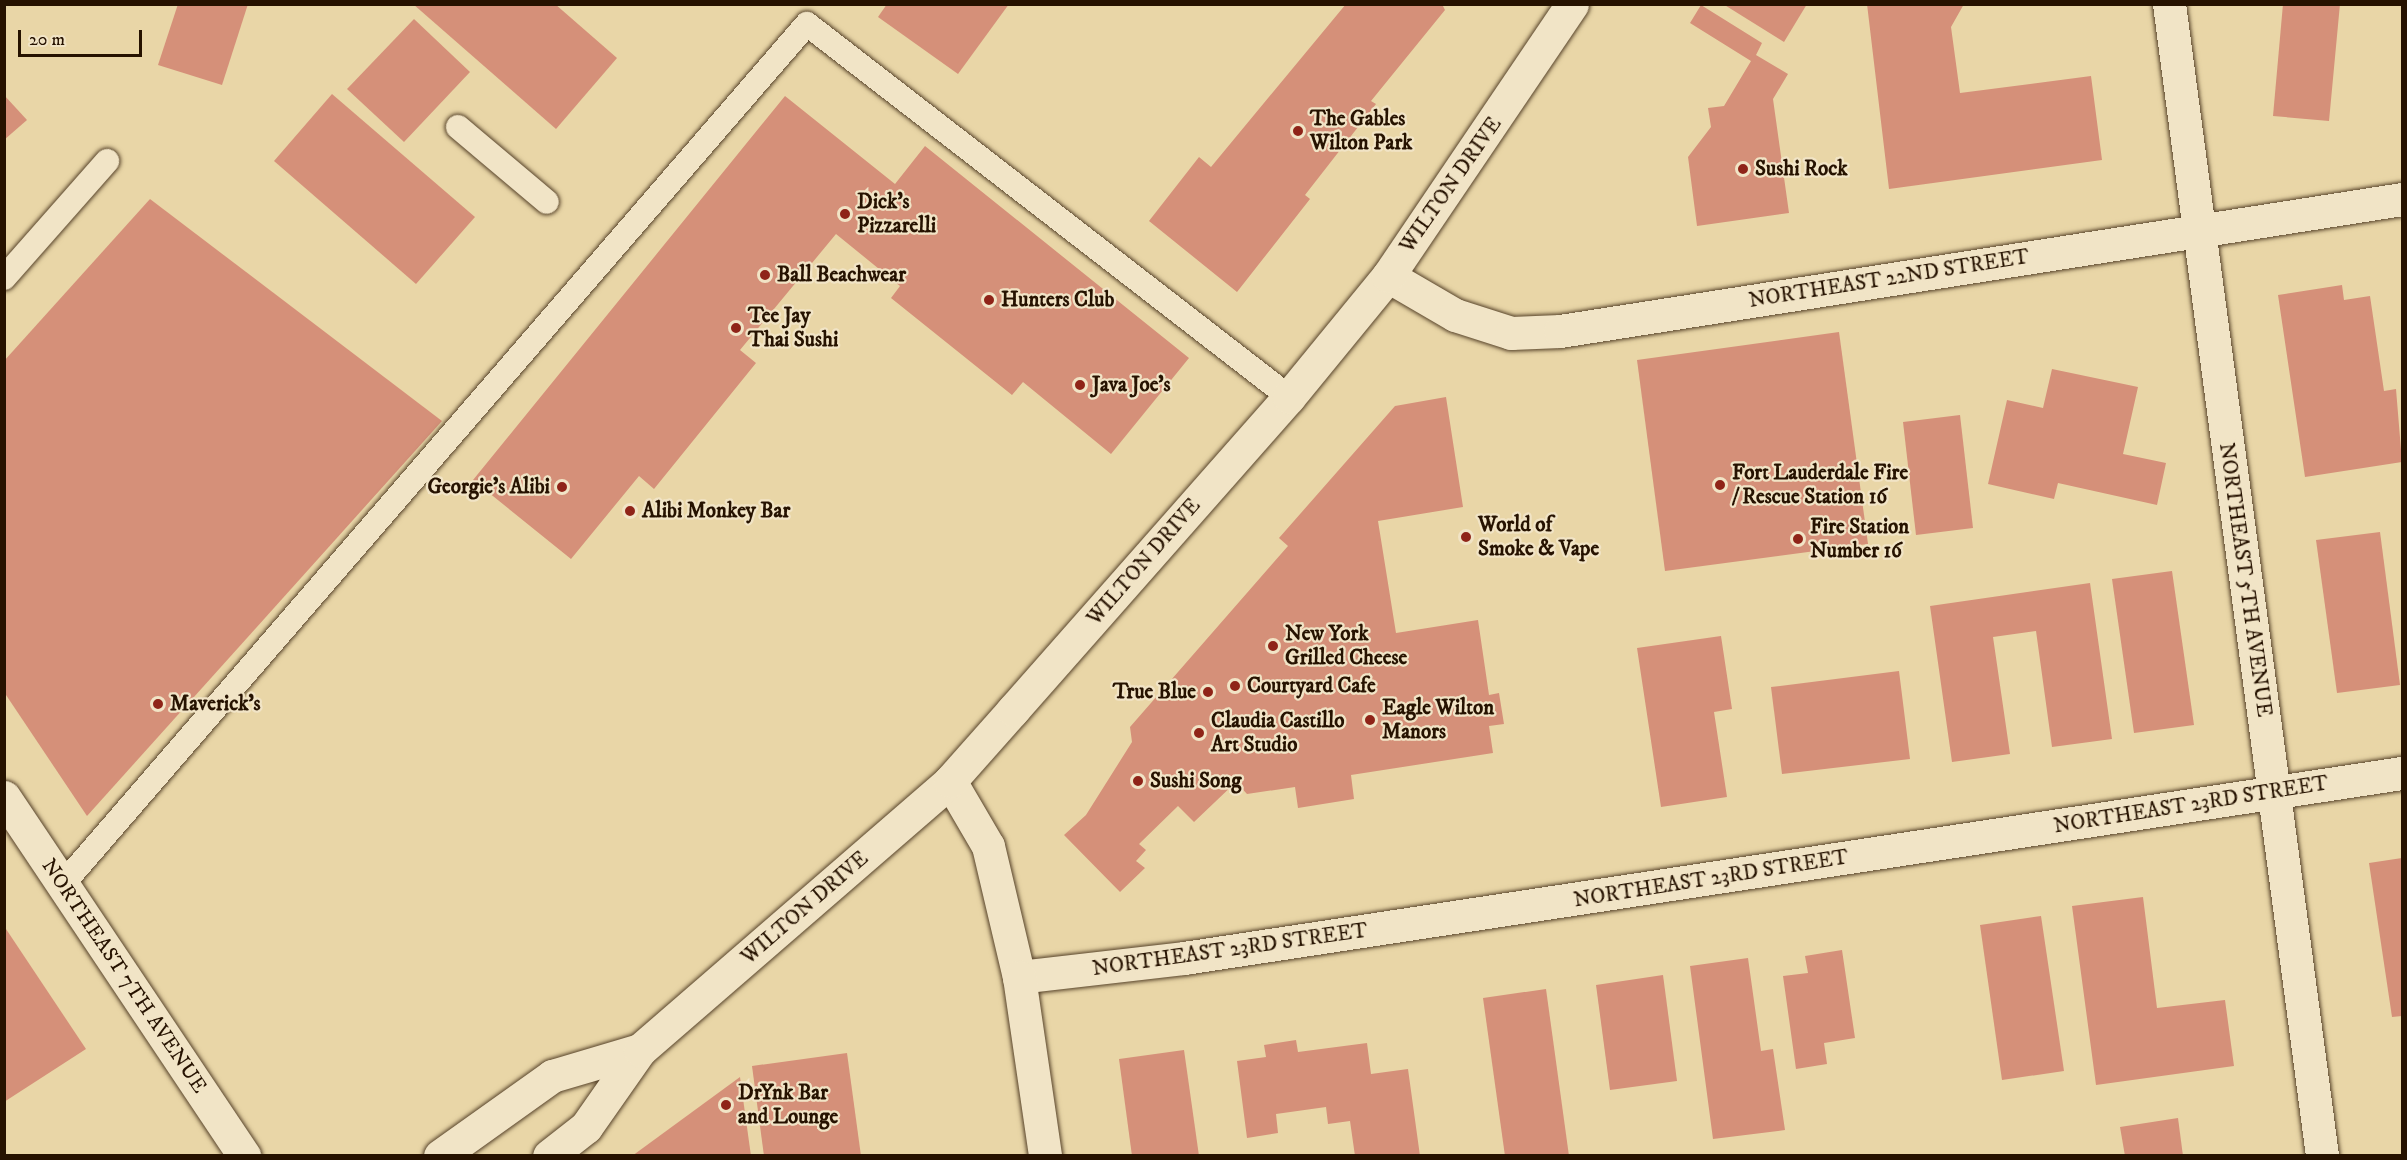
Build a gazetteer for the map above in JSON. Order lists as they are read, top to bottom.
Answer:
{
  "streets": {
    "street": [
      "WILTON DRIVE",
      "NORTHEAST 22ND STREET",
      "NORTHEAST 5TH AVENUE",
      "NORTHEAST 23RD STREET",
      "NORTHEAST 7TH AVENUE"
    ]
  },
  "crossings": [
    ["WILTON DRIVE", "NORTHEAST 22ND STREET"],
    ["NORTHEAST 22ND STREET", "NORTHEAST 5TH AVENUE"],
    ["NORTHEAST 5TH AVENUE", "NORTHEAST 23RD STREET"]
  ],
  "places": [
    "The Gables Wilton Park",
    "Sushi Rock",
    "Dick's Pizzarelli",
    "Ball Beachwear",
    "Hunters Club",
    "Tee Jay Thai Sushi",
    "Java Joe's",
    "Fort Lauderdale Fire / Rescue Station 16",
    "Georgie’s Alibi",
    "Alibi Monkey Bar",
    "World of Smoke & Vape",
    "Fire Station Number 16",
    "New York Grilled Cheese",
    "Courtyard Cafe",
    "True Blue",
    "Maverick's",
    "Eagle Wilton Manors",
    "Claudia Castillo Art Studio",
    "Sushi Song",
    "DrYnk Bar and Lounge"
  ],
  "scale_bar": "20 m"
}
